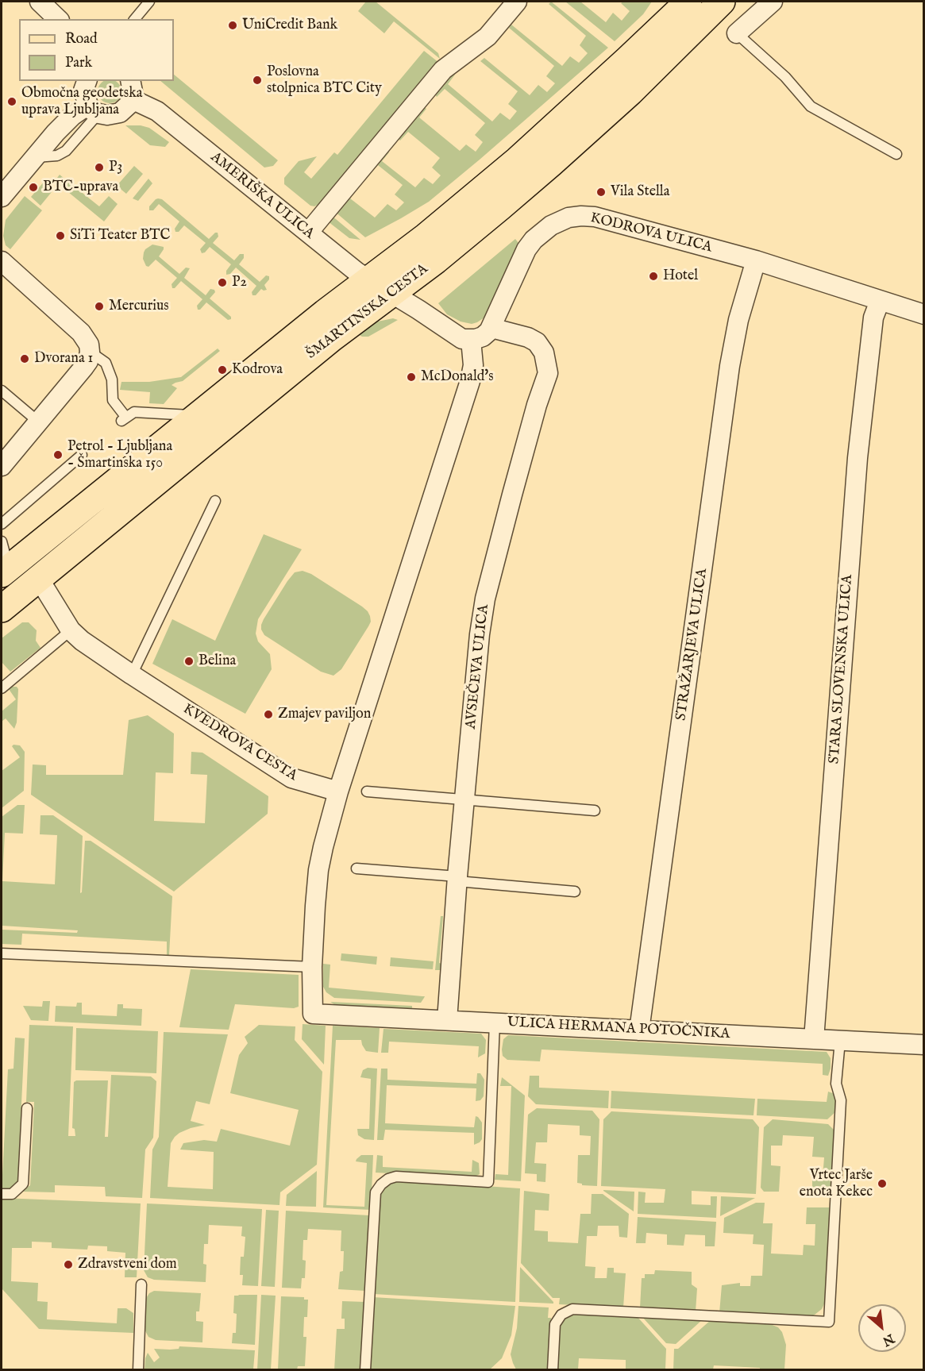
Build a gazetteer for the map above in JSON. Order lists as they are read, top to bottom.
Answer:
{
  "streets": {
    "main road": ["ŠMARTINSKA CESTA"],
    "street": [
      "AMERIŠKA ULICA",
      "KODROVA ULICA",
      "STRAŽARJEVA ULICA",
      "AVSEČEVA ULICA",
      "STARA SLOVENSKA ULICA",
      "KVEDROVA CESTA",
      "ULICA HERMANA POTOČNIKA"
    ]
  },
  "crossings": [
    ["AMERIŠKA ULICA", "ŠMARTINSKA CESTA"],
    ["KODROVA ULICA", "STRAŽARJEVA ULICA"],
    ["KODROVA ULICA", "AVSEČEVA ULICA"],
    ["KODROVA ULICA", "STARA SLOVENSKA ULICA"],
    ["ŠMARTINSKA CESTA", "KVEDROVA CESTA"],
    ["STRAŽARJEVA ULICA", "ULICA HERMANA POTOČNIKA"],
    ["AVSEČEVA ULICA", "ULICA HERMANA POTOČNIKA"],
    ["STARA SLOVENSKA ULICA", "ULICA HERMANA POTOČNIKA"]
  ],
  "places": [
    "UniCredit Bank",
    "Poslovna stolpnica BTC City",
    "Območna geodetska uprava Ljubljana",
    "P3",
    "BTC-uprava",
    "Vila Stella",
    "SiTi Teater BTC",
    "Hotel",
    "P2",
    "Mercurius",
    "Dvorana 1",
    "Kodrova",
    "McDonald's",
    "Petrol - Ljubljana - Šmartinska 150",
    "Belina",
    "Zmajev paviljon",
    "Vrtec Jarše enota Kekec",
    "Zdravstveni dom"
  ],
  "legend": ["Road", "Park"],
  "north": "bottom right"
}
